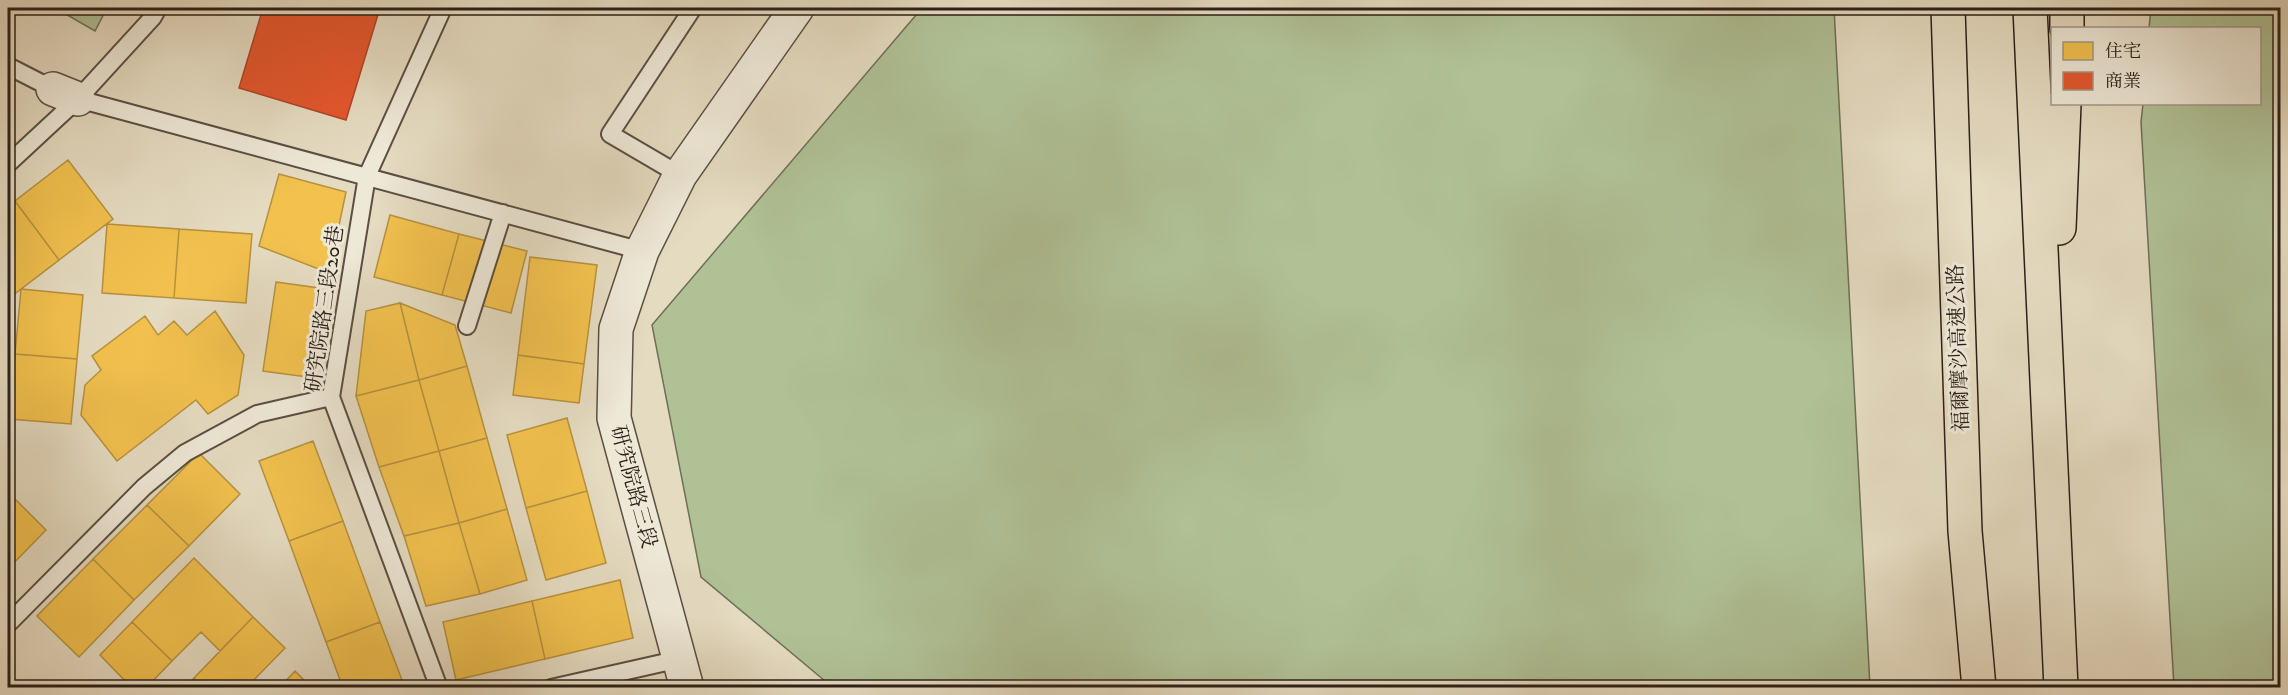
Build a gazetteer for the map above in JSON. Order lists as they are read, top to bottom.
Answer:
{
  "streets": {
    "highway": ["福爾摩沙高速公路"],
    "street": ["研究院路三段"],
    "lane": ["研究院路三段20巷"]
  },
  "legend": ["住宅", "商業"]
}
